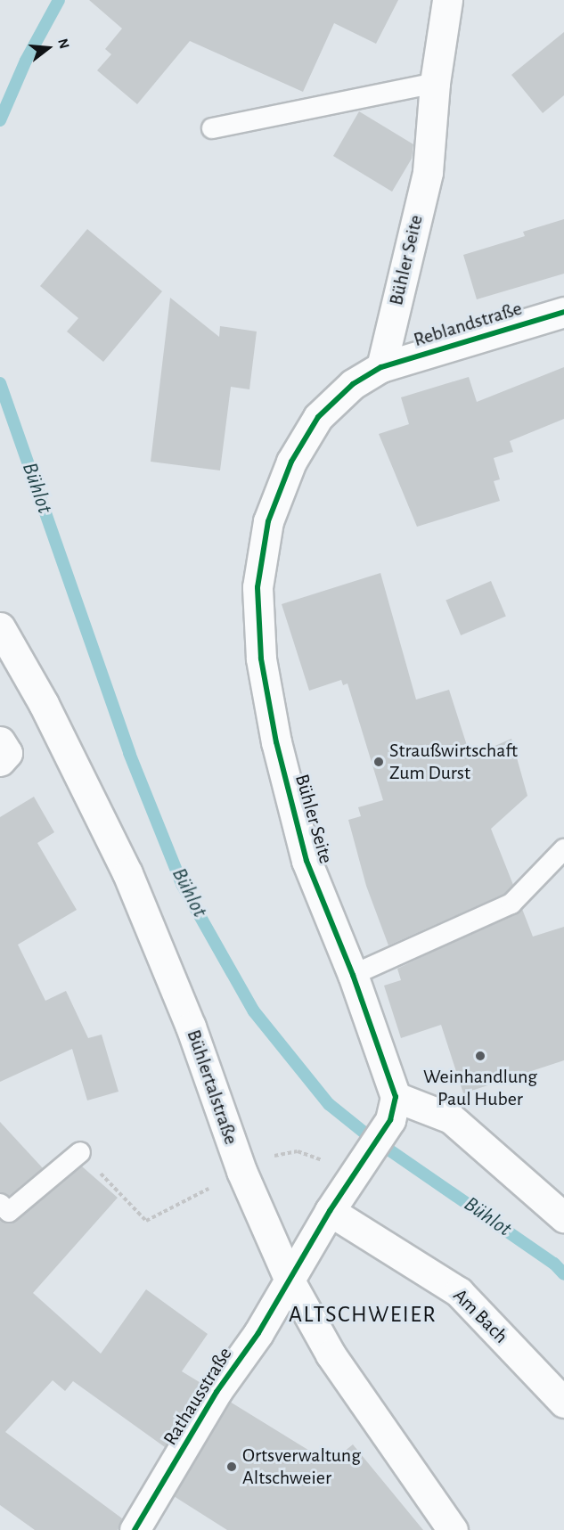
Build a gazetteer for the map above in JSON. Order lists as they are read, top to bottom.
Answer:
{
  "streets": {
    "street": [
      "Bühler Seite",
      "Reblandstraße",
      "Bühlertalstraße",
      "Am Bach",
      "Rathausstraße"
    ]
  },
  "crossings": [
    ["Bühler Seite", "Reblandstraße"],
    ["Bühlertalstraße", "Rathausstraße"]
  ],
  "districts": ["ALTSCHWEIER"],
  "water": ["Bühlot"],
  "places": ["Straußwirtschaft Zum Durst", "Weinhandlung Paul Huber", "Ortsverwaltung Altschweier"],
  "north": "right"
}
